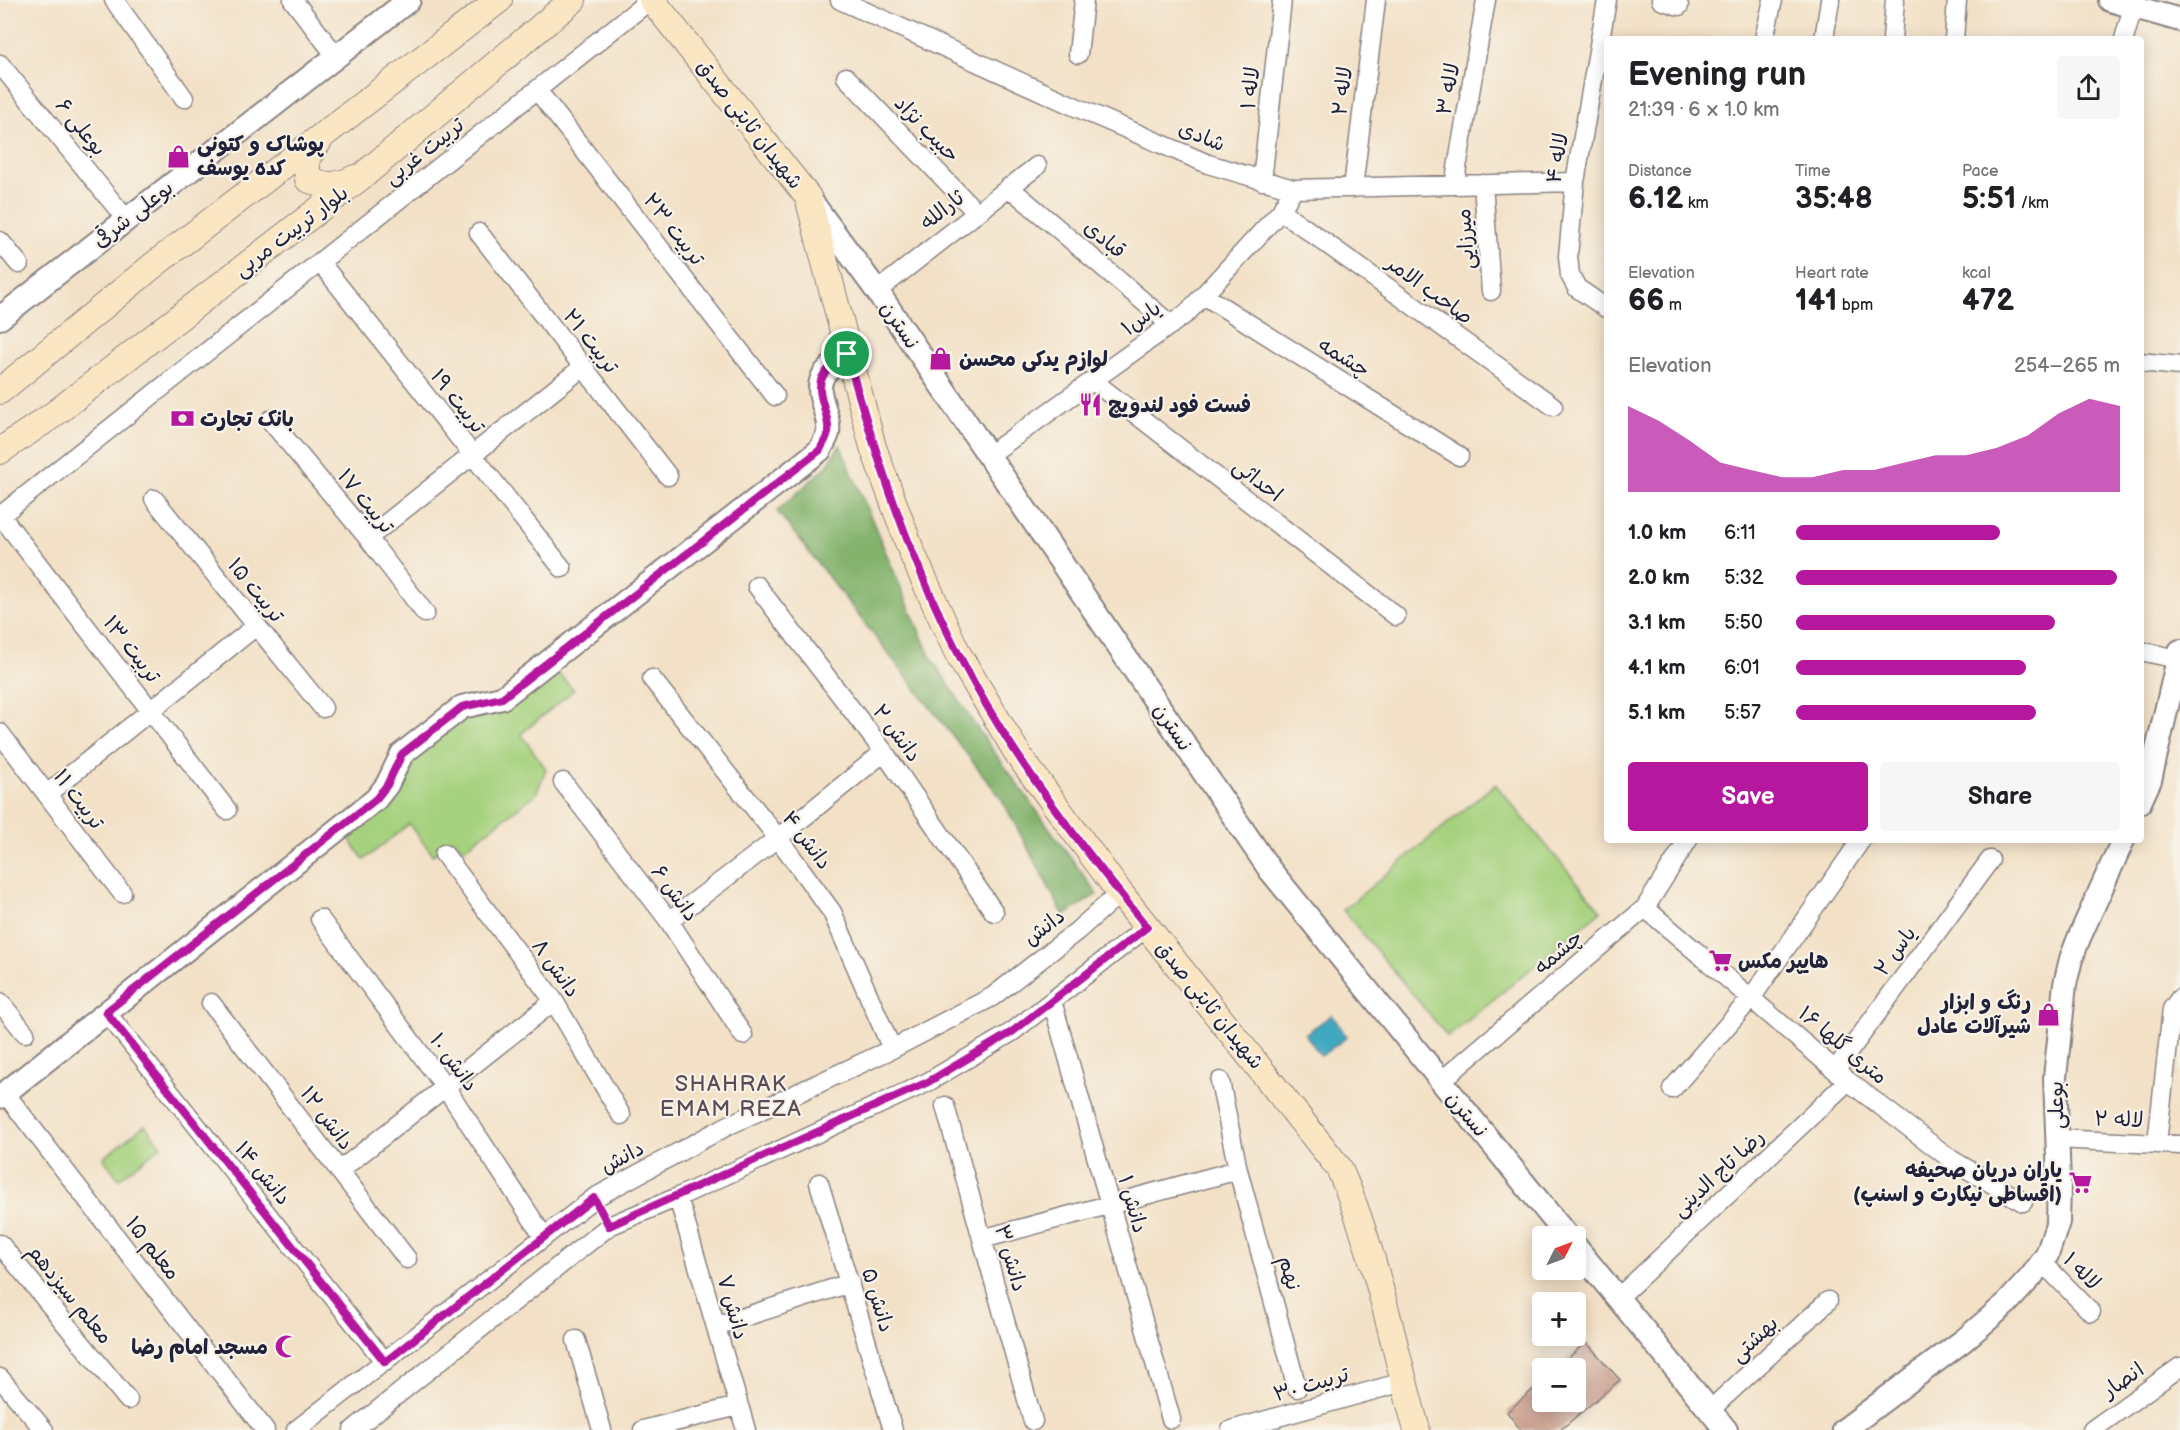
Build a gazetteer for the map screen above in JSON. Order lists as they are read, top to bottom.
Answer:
{
  "streets": {
    "main road": ["شهیدان ثابتی صدق", "بلوار تربیت مربی"],
    "street": [
      "لاله ۱",
      "لاله ۳",
      "لاله ۲",
      "بوعلی ۶",
      "حبیب نژاد",
      "شادی",
      "تربیت غربی",
      "لاله ۴",
      "ثارالله",
      "بوعلی شرقی",
      "تربیت ۲۳",
      "قبادی",
      "میرزایی",
      "صاحب الامر",
      "یاس۱",
      "نسترن",
      "تربیت ۲۱",
      "چشمه",
      "تربیت ۱۹",
      "احداثی",
      "تربیت ۱۷",
      "تربیت ۱۵",
      "تربیت ۱۳",
      "دانش ۲",
      "تربیت ۱۱",
      "دانش ۴",
      "دانش ۶",
      "دانش",
      "یاس ۲",
      "دانش ۸",
      "۱۶ متری گلها",
      "دانش ۱۰",
      "بوعلی",
      "دانش ۱۲",
      "دانش ۱۴",
      "رضا تاج الدینی",
      "دانش ۱",
      "معلم ۱۵",
      "دانش ۳",
      "نهم",
      "معلم سیزدهم",
      "دانش ۵",
      "دانش ۷",
      "بهشتی",
      "انصار",
      "تربیت ۳۰"
    ]
  },
  "crossings": [
    ["لاله ۱", "شادی"],
    ["لاله ۱", "بوعلی"],
    ["لاله ۳", "شادی"],
    ["لاله ۲", "شادی"],
    ["لاله ۲", "بوعلی"],
    ["شهیدان ثابتی صدق", "تربیت غربی"],
    ["شهیدان ثابتی صدق", "نسترن"],
    ["شهیدان ثابتی صدق", "دانش"],
    ["شهیدان ثابتی صدق", "تربیت ۳۰"],
    ["بوعلی ۶", "بوعلی شرقی"],
    ["حبیب نژاد", "ثارالله"],
    ["شادی", "لاله ۴"],
    ["شادی", "میرزایی"],
    ["شادی", "یاس۱"],
    ["تربیت غربی", "تربیت ۲۳"],
    ["تربیت غربی", "تربیت ۱۹"],
    ["تربیت غربی", "تربیت ۱۳"],
    ["ثارالله", "قبادی"],
    ["ثارالله", "نسترن"],
    ["قبادی", "یاس۱"],
    ["صاحب الامر", "یاس۱"],
    ["یاس۱", "نسترن"],
    ["یاس۱", "چشمه"],
    ["یاس۱", "احداثی"],
    ["نسترن", "چشمه"],
    ["چشمه", "۱۶ متری گلها"],
    ["دانش ۴", "دانش"],
    ["دانش", "دانش ۱۰"],
    ["دانش", "دانش ۱۴"],
    ["یاس ۲", "۱۶ متری گلها"],
    ["یاس ۲", "رضا تاج الدینی"],
    ["۱۶ متری گلها", "رضا تاج الدینی"]
  ],
  "districts": ["SHAHRAK EMAM REZA"],
  "places": {
    "shop": ["پوشاک و کتونی کده یوسف", "لوازم یدکی محسن", "رنگ و ابزار شیرآلات عادل"],
    "restaurant": ["فست فود لندویچ"],
    "bank": ["بانک تجارت"],
    "supermarket": ["هایپر مکس", "یاران دریان صحیفه (اقساطی نیکارت و اسنپ)"],
    "mosque": ["مسجد امام رضا"]
  },
  "north": "top right",
  "page": {
    "heading": ["Evening run", "21:39 · 6 × 1.0 km"],
    "stats": [
      ["Distance", "6.12 km"],
      ["Time", "35:48"],
      ["Pace", "5:51 /km"],
      ["Elevation", "66 m"],
      ["Heart rate", "141 bpm"],
      ["kcal", "472"]
    ],
    "chart": ["Elevation", "254–265 m"],
    "list": [
      {
        "name": "1.0 km",
        "note": "6:11"
      },
      {
        "name": "2.0 km",
        "note": "5:32"
      },
      {
        "name": "3.1 km",
        "note": "5:50"
      },
      {
        "name": "4.1 km",
        "note": "6:01"
      },
      {
        "name": "5.1 km",
        "note": "5:57"
      }
    ],
    "buttons": ["Save", "Share"],
    "map_buttons": ["+", "−"]
  }
}
